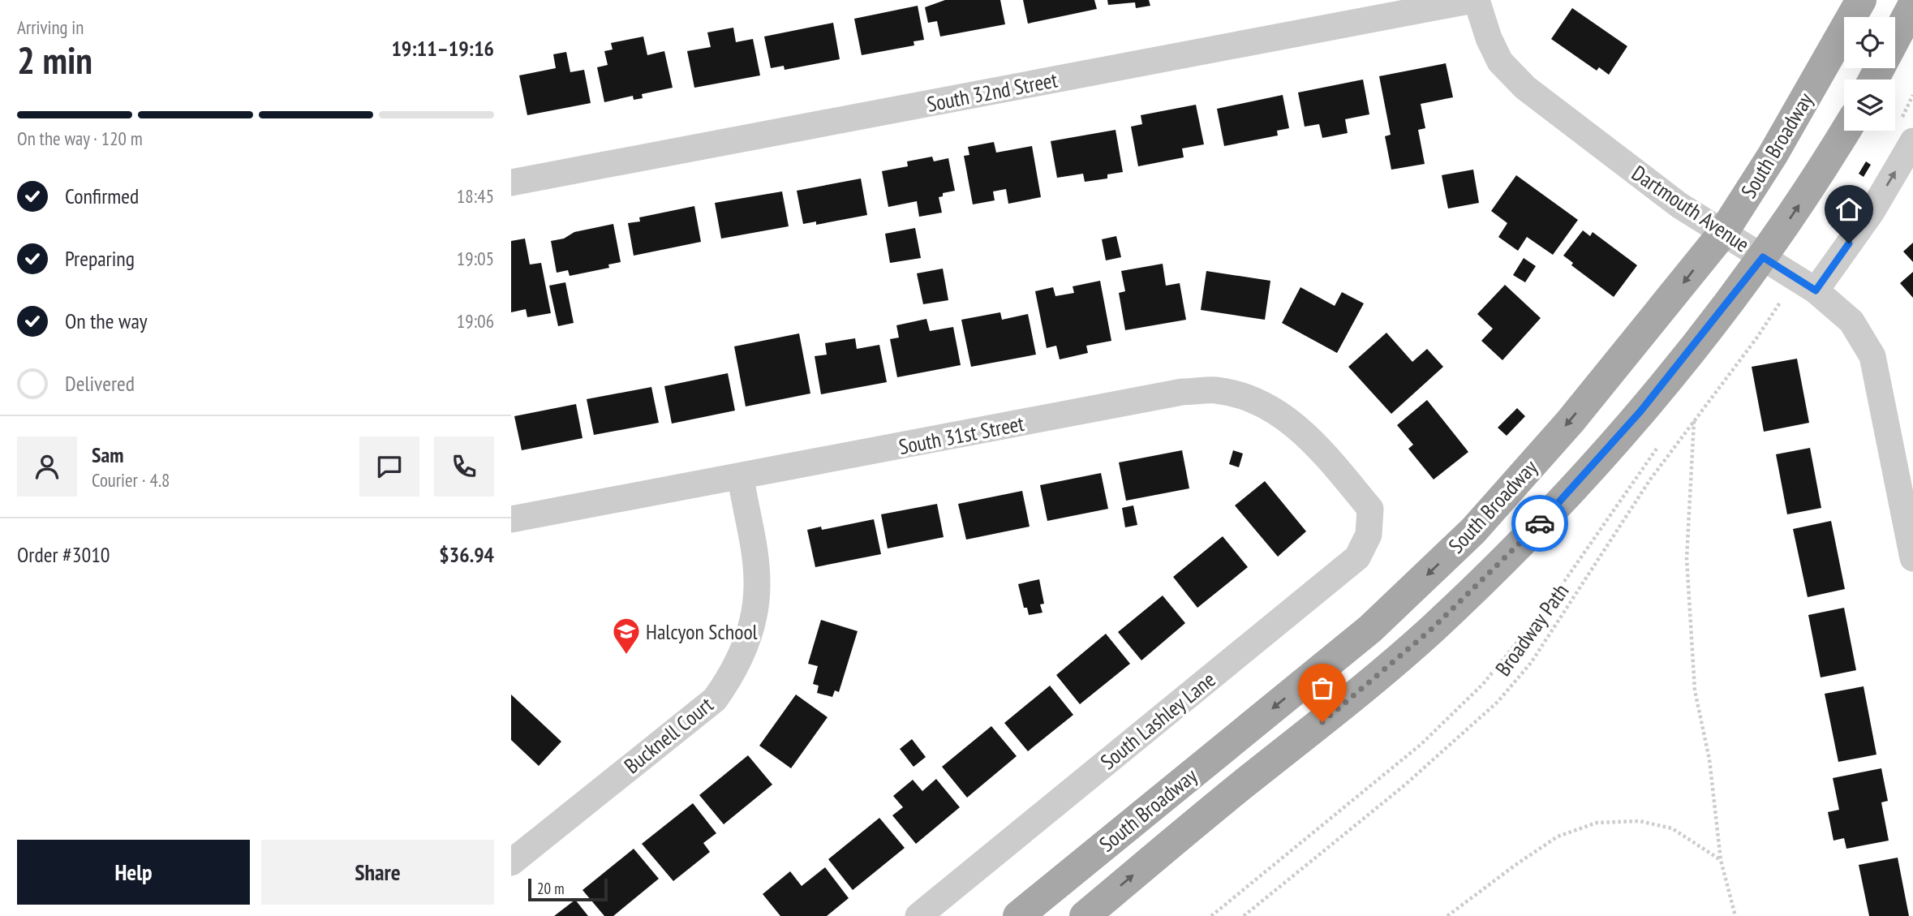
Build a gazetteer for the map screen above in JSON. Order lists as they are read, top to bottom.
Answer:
{
  "streets": {
    "main road": ["South Broadway"],
    "street": [
      "South 32nd Street",
      "Dartmouth Avenue",
      "South 31st Street",
      "South Lashley Lane",
      "Bucknell Court"
    ],
    "path": ["Broadway Path"]
  },
  "crossings": [
    ["South 32nd Street", "Dartmouth Avenue"],
    ["South Broadway", "Dartmouth Avenue"],
    ["South 31st Street", "South Lashley Lane"],
    ["South 31st Street", "Bucknell Court"]
  ],
  "places": {
    "school or university": ["Halcyon School"]
  },
  "scale_bar": "20 m",
  "page": {
    "heading": ["2 min", "Arriving in", "19:11–19:16"],
    "panel": [
      "Sam",
      "Courier · 4.8",
      "Order #3010",
      "$36.94"
    ],
    "bar": "On the way · 120 m",
    "list": [
      ["Confirmed", "18:45"],
      ["Preparing", "19:05"],
      ["On the way", "19:06"],
      "Delivered"
    ],
    "buttons": ["Help", "Share"],
    "scale": "20 m"
  }
}
